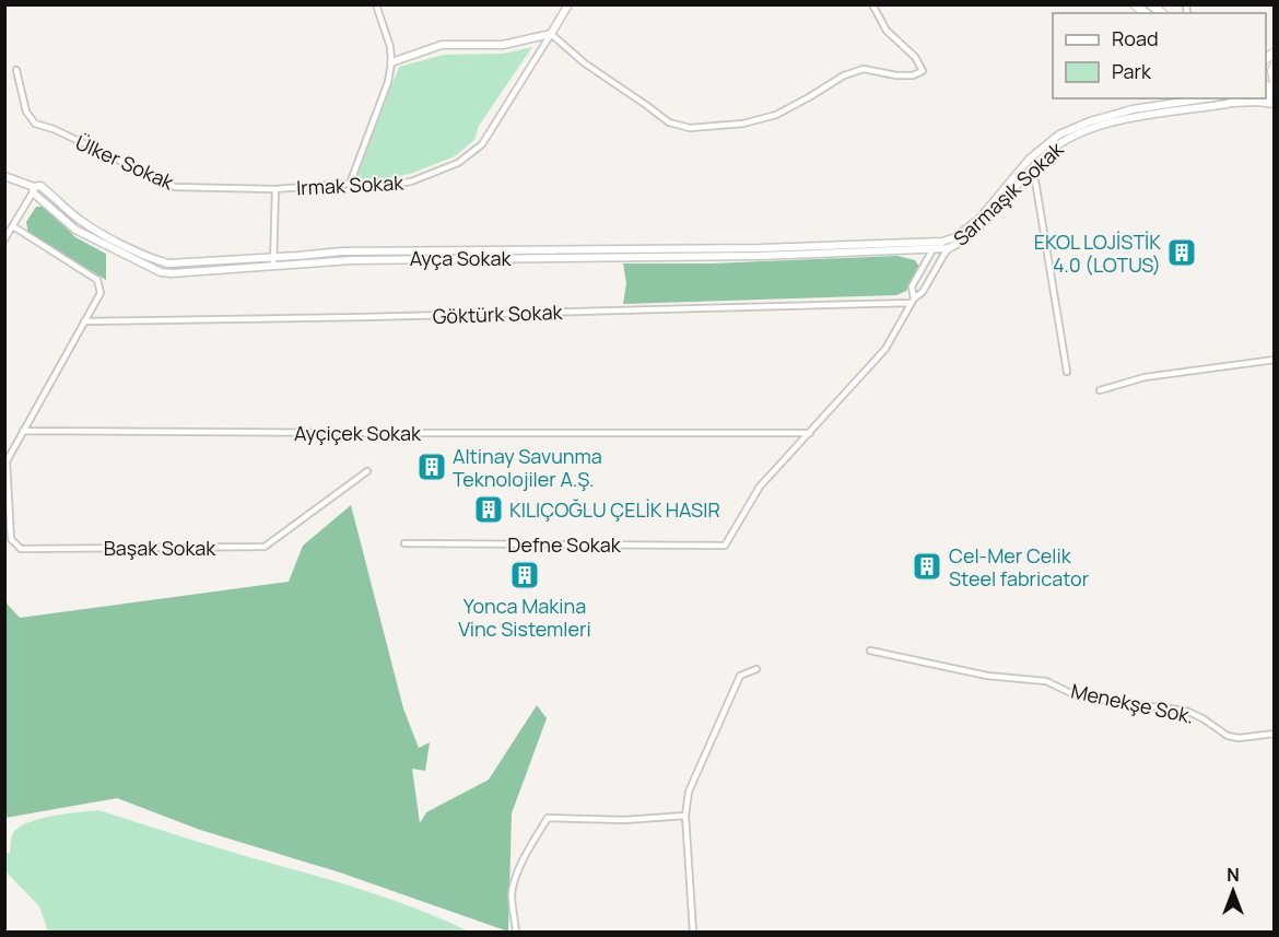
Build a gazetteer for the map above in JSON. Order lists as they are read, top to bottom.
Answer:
{
  "streets": {
    "street": [
      "Ülker Sokak",
      "Irmak Sokak",
      "Sarmaşık Sokak",
      "Ayça Sokak",
      "Göktürk Sokak",
      "Ayçiçek Sokak",
      "Defne Sokak",
      "Başak Sokak",
      "Menekşe Sok."
    ]
  },
  "crossings": [
    ["Ülker Sokak", "Irmak Sokak"],
    ["Sarmaşık Sokak", "Ayça Sokak"],
    ["Sarmaşık Sokak", "Göktürk Sokak"],
    ["Sarmaşık Sokak", "Ayçiçek Sokak"],
    ["Sarmaşık Sokak", "Defne Sokak"],
    ["Ayçiçek Sokak", "Başak Sokak"]
  ],
  "places": {
    "building": [
      "EKOL LOJİSTİK 4.0 (LOTUS)",
      "Altinay Savunma Teknolojiler A.Ş.",
      "KILIÇOĞLU ÇELİK HASIR",
      "Cel-Mer Celik Steel fabricator",
      "Yonca Makina Vinc Sistemleri"
    ]
  },
  "legend": ["Road", "Park"],
  "north": "top"
}
